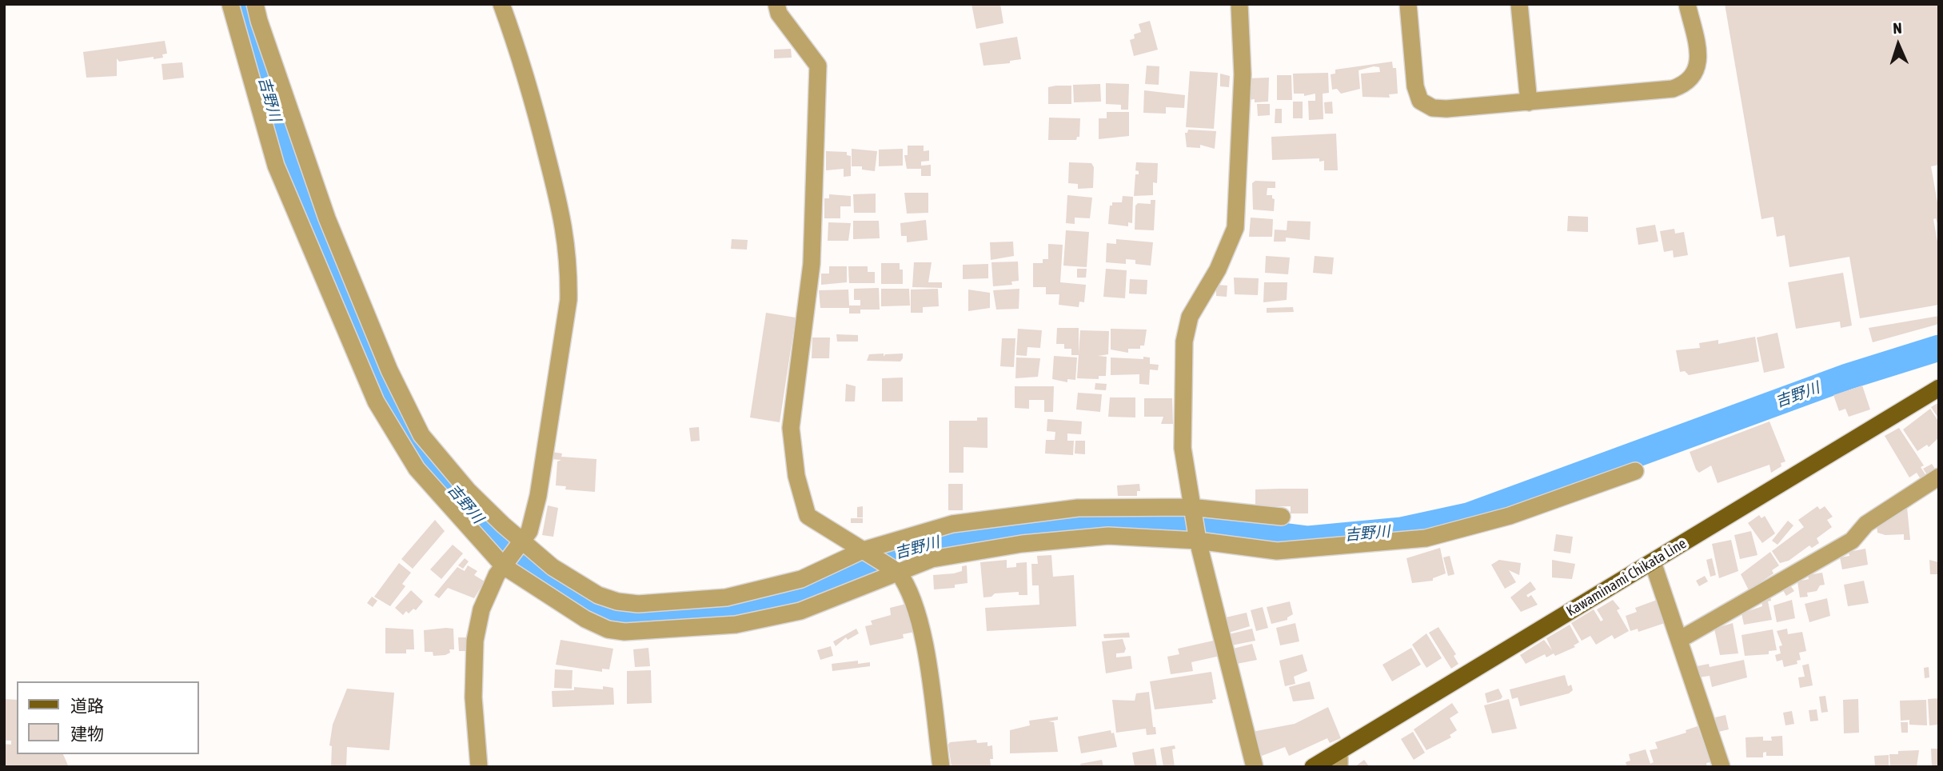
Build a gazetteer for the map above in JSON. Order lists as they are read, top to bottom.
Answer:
{
  "streets": {
    "main road": ["Kawaminami Chikata Line"]
  },
  "water": ["吉野川"],
  "legend": ["道路", "建物"],
  "north": "top"
}
